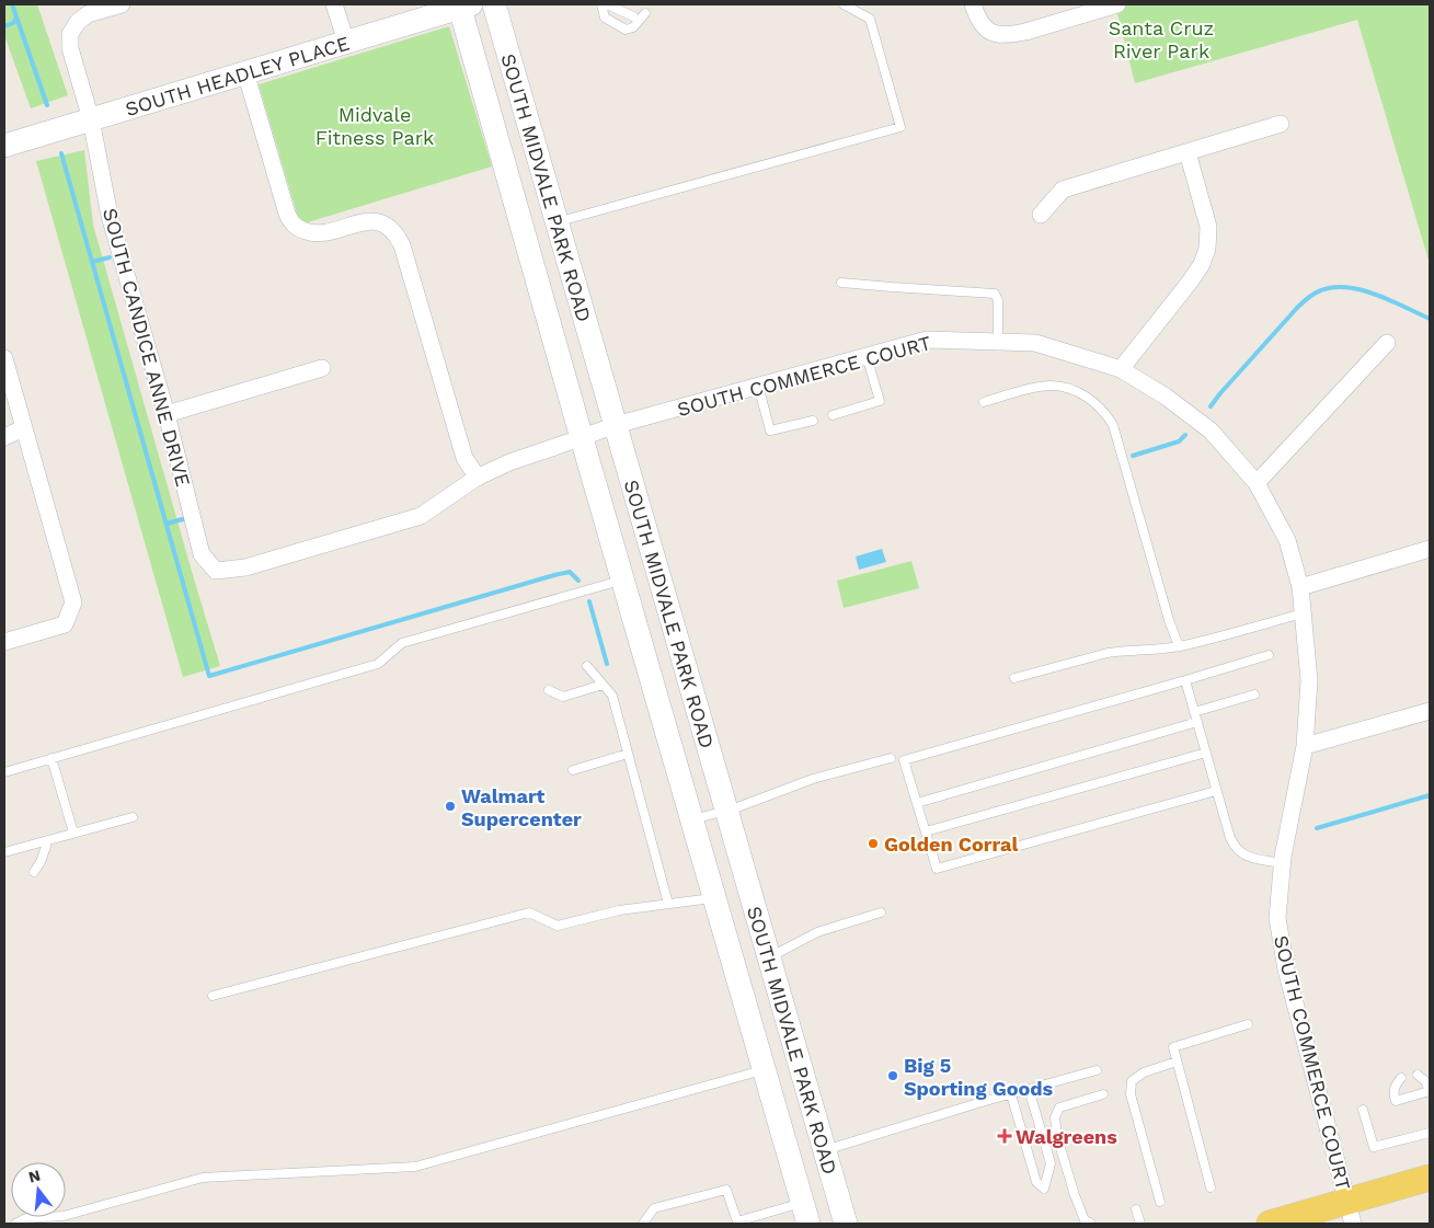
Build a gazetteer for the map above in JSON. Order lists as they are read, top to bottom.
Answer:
{
  "streets": {
    "main road": ["SOUTH HEADLEY PLACE", "SOUTH MIDVALE PARK ROAD"],
    "street": ["SOUTH CANDICE ANNE DRIVE", "SOUTH COMMERCE COURT"]
  },
  "crossings": [
    ["SOUTH HEADLEY PLACE", "SOUTH MIDVALE PARK ROAD"],
    ["SOUTH HEADLEY PLACE", "SOUTH CANDICE ANNE DRIVE"],
    ["SOUTH MIDVALE PARK ROAD", "SOUTH COMMERCE COURT"],
    ["SOUTH CANDICE ANNE DRIVE", "SOUTH COMMERCE COURT"]
  ],
  "parks": ["Santa Cruz River Park", "Midvale Fitness Park"],
  "places": {
    "other": ["Walmart Supercenter", "Golden Corral", "Big 5 Sporting Goods"],
    "health": ["Walgreens"]
  },
  "north": "top"
}
